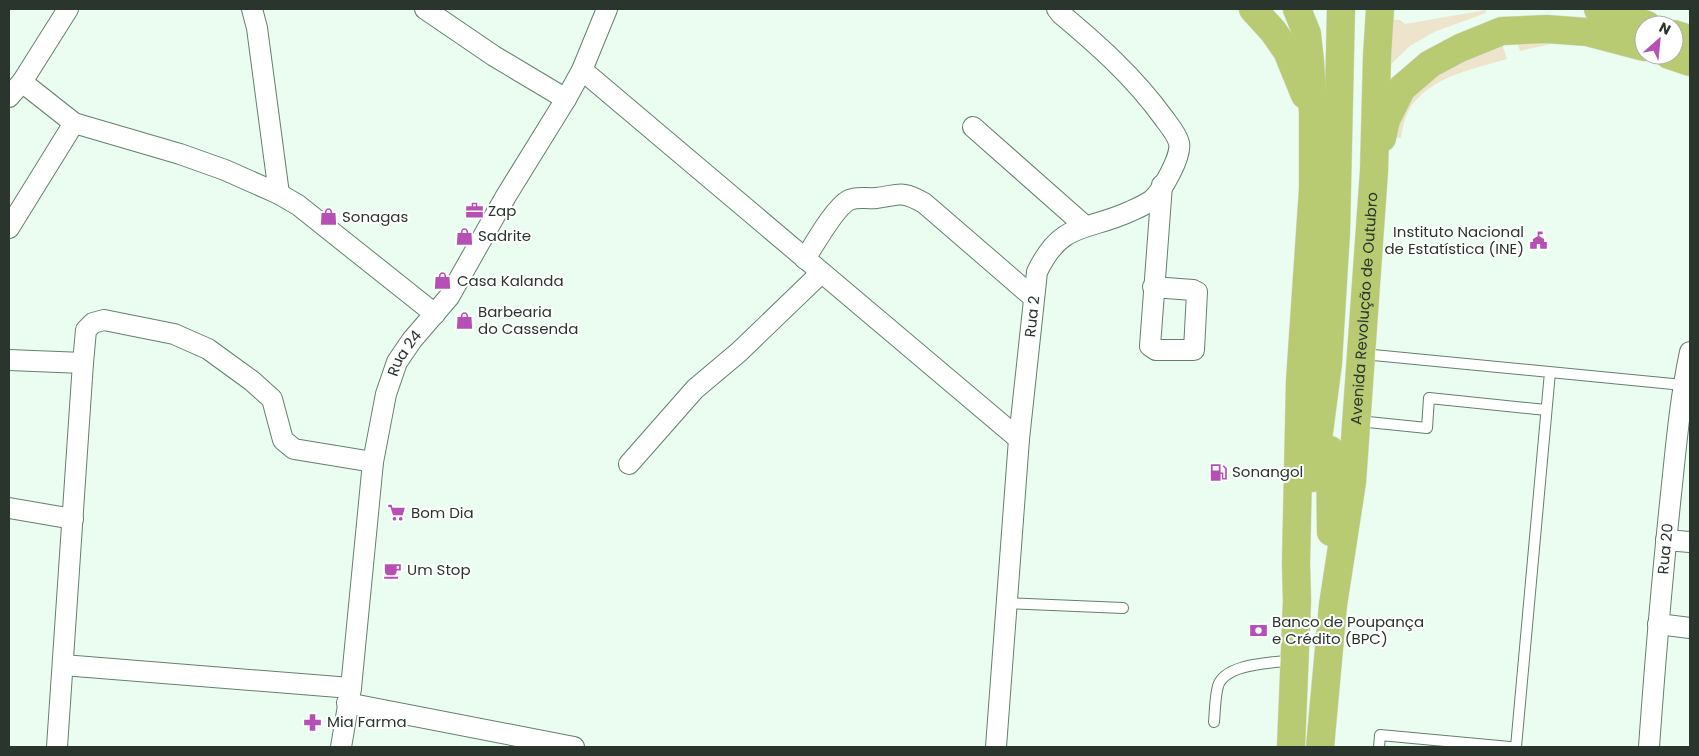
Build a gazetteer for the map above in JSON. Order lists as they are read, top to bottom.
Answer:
{
  "streets": {
    "main road": ["Avenida Revolução de Outubro"],
    "street": ["Rua 2", "Rua 24", "Rua 20"]
  },
  "places": {
    "office": ["Zap"],
    "shop": [
      "Sonagas",
      "Sadrite",
      "Casa Kalanda",
      "Barbearia do Cassenda"
    ],
    "public building": ["Instituto Nacional de Estatística (INE)"],
    "fuel station": ["Sonangol"],
    "supermarket": ["Bom Dia"],
    "cafe": ["Um Stop"],
    "bank": ["Banco de Poupança e Crédito (BPC)"],
    "pharmacy": ["Mia Farma"]
  },
  "north": "top right"
}
